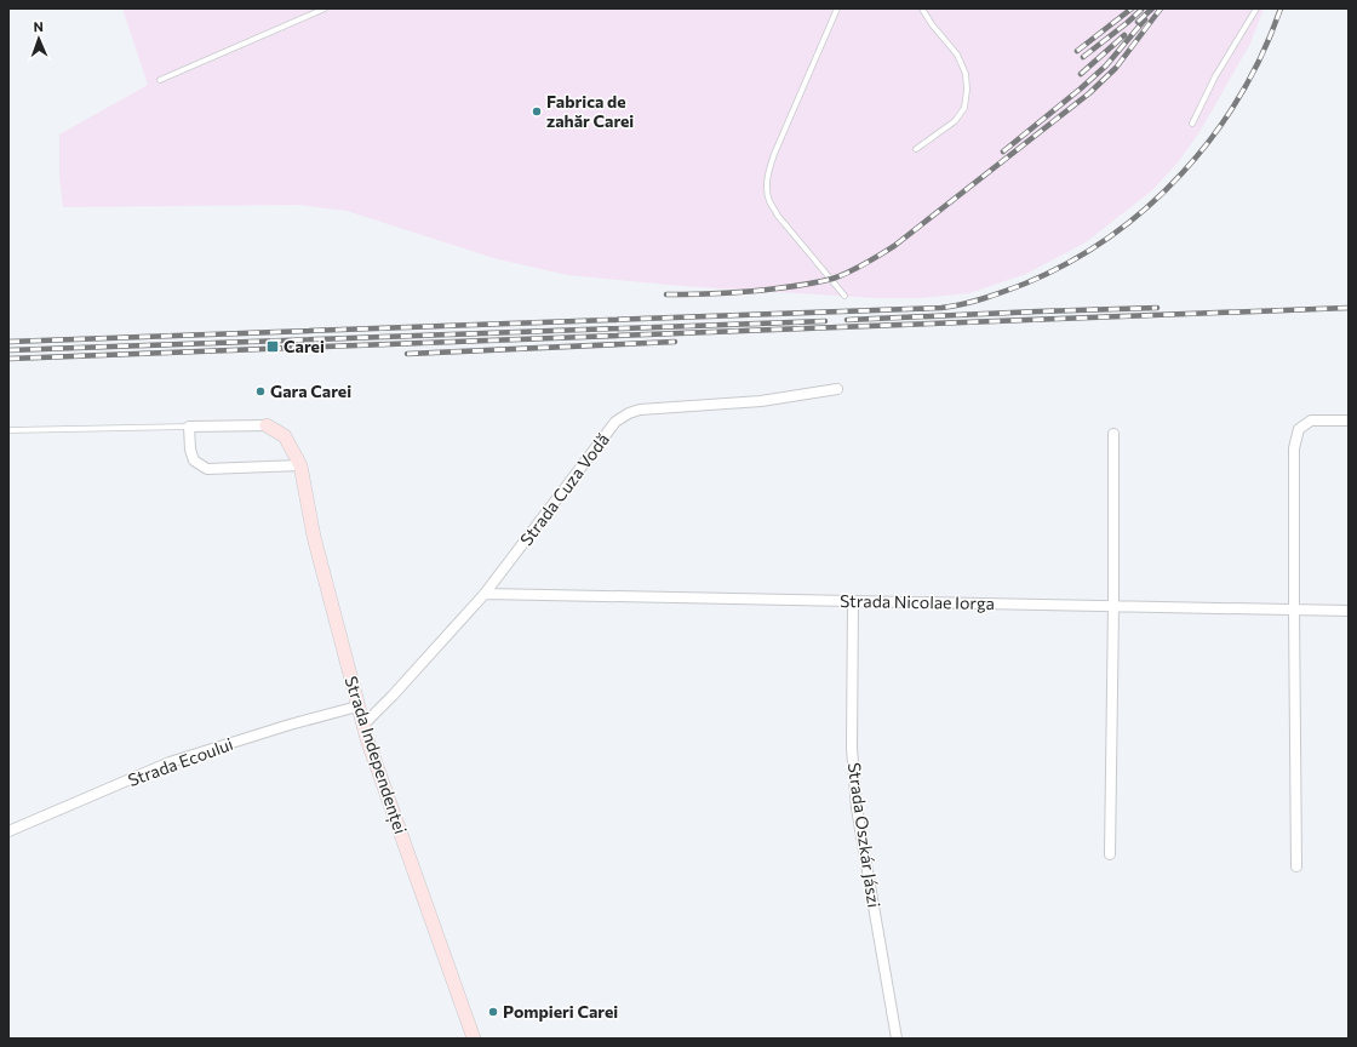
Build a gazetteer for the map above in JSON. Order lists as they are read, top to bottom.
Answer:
{
  "streets": {
    "street": [
      "Strada Cuza Vodă",
      "Strada Nicolae Iorga",
      "Strada Independenței",
      "Strada Ecoului",
      "Strada Oszkár Jászi"
    ]
  },
  "crossings": [
    ["Strada Cuza Vodă", "Strada Nicolae Iorga"],
    ["Strada Cuza Vodă", "Strada Independenței"],
    ["Strada Nicolae Iorga", "Strada Oszkár Jászi"],
    ["Strada Independenței", "Strada Ecoului"]
  ],
  "places": {
    "other": ["Fabrica de zahăr Carei", "Gara Carei", "Pompieri Carei"],
    "transit": ["Carei"]
  },
  "north": "top"
}
